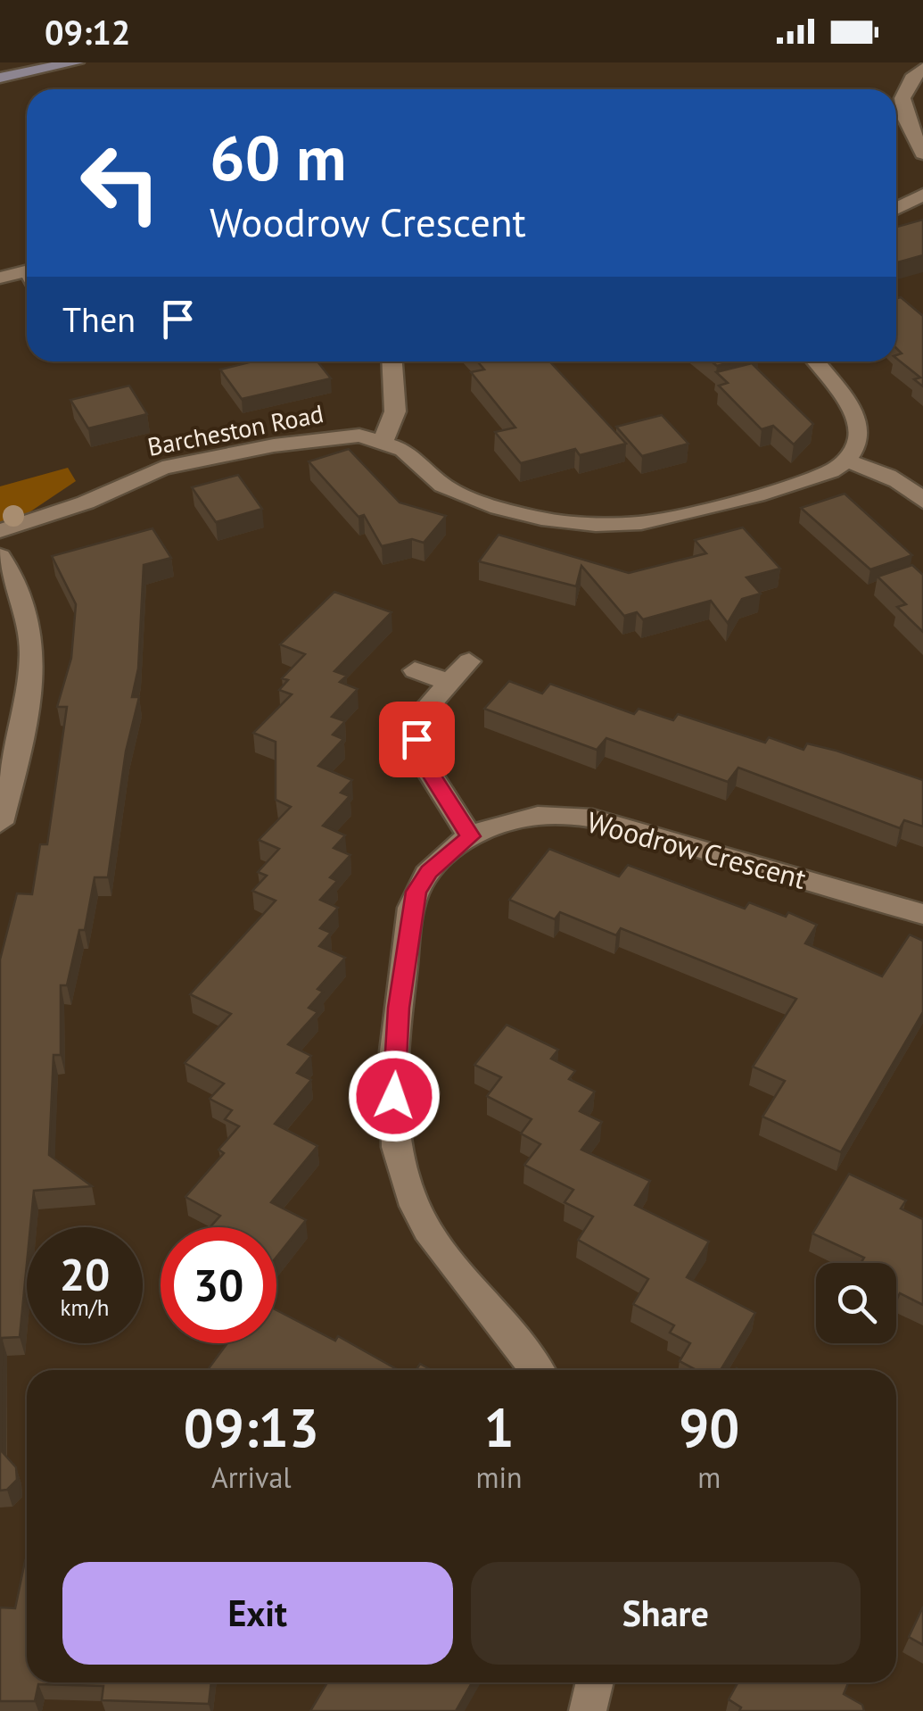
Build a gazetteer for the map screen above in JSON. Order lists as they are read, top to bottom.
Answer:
{
  "streets": {
    "street": ["Barcheston Road", "Woodrow Crescent"]
  },
  "page": {
    "status": "09:12",
    "turn": ["60 m", "Woodrow Crescent"],
    "then": "Then",
    "speed": "20 km/h",
    "limit": "30",
    "eta": [
      "09:13",
      "Arrival",
      "1",
      "min",
      "90",
      "m"
    ],
    "buttons": ["Exit", "Share"]
  }
}
